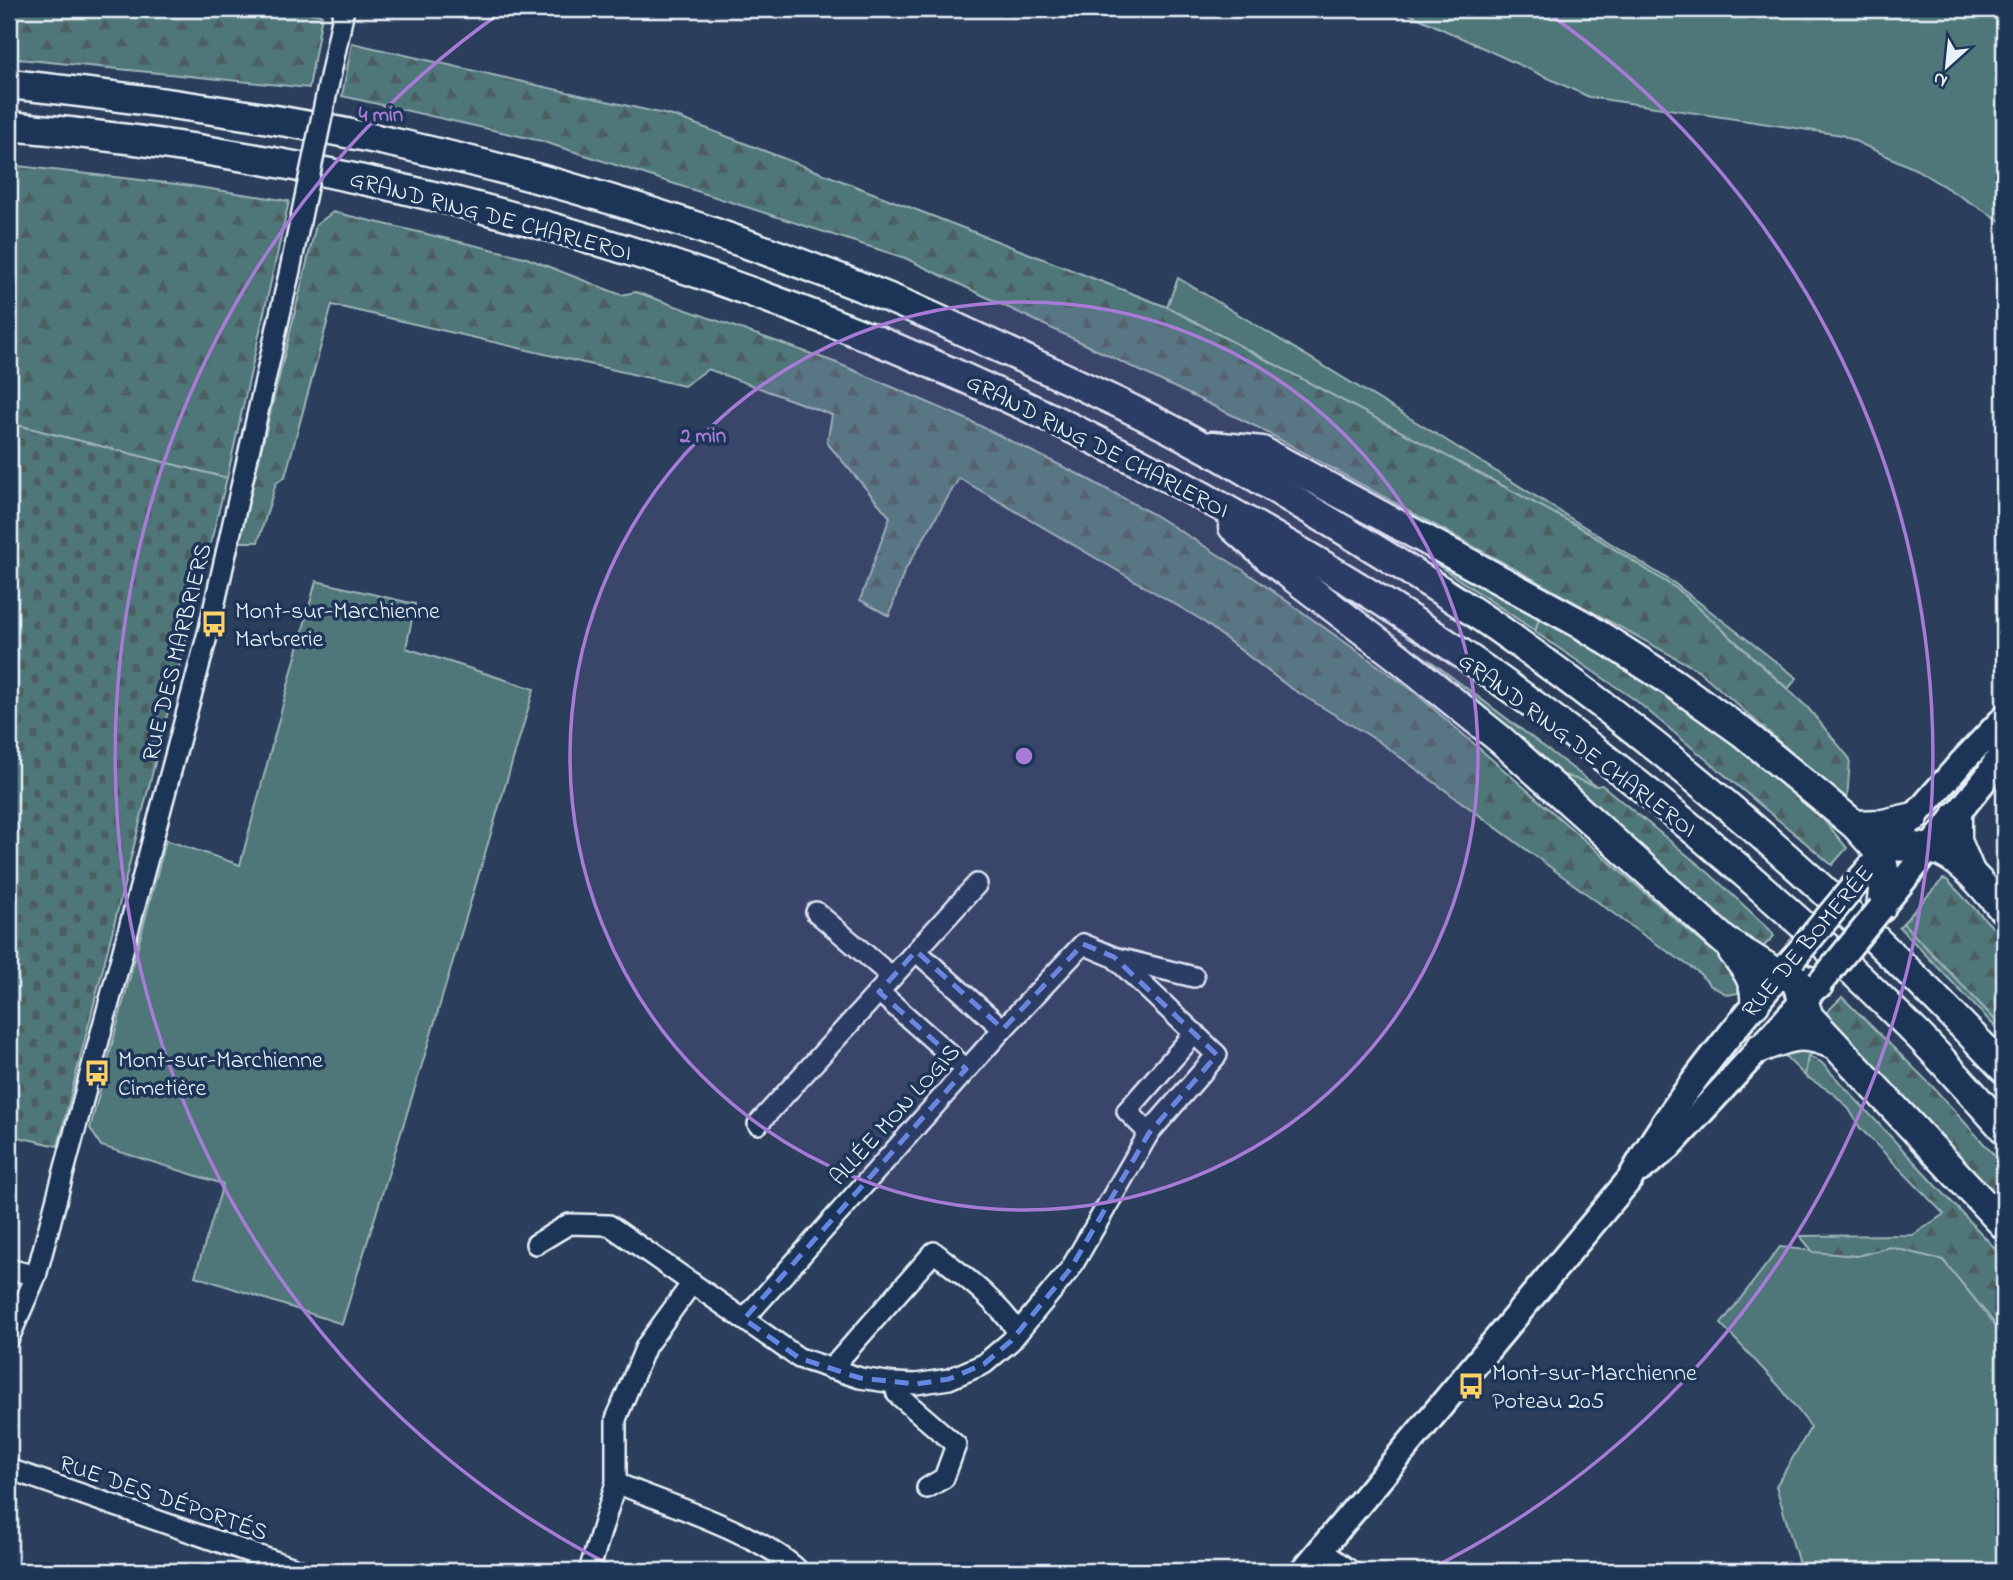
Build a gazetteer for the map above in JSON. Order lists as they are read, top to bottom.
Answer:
{
  "streets": {
    "highway": ["GRAND RING DE CHARLEROI"],
    "main road": ["RUE DE BOMERÉE"],
    "street": ["RUE DES MARBRIERS", "ALLÉE MON LOGIS", "RUE DES DÉPORTÉS"]
  },
  "places": {
    "bus stop": ["Mont-sur-Marchienne Marbrerie", "Mont-sur-Marchienne Cimetière", "Mont-sur-Marchienne Poteau 205"]
  },
  "north": "bottom left",
  "rings": ["4 min", "2 min"]
}
